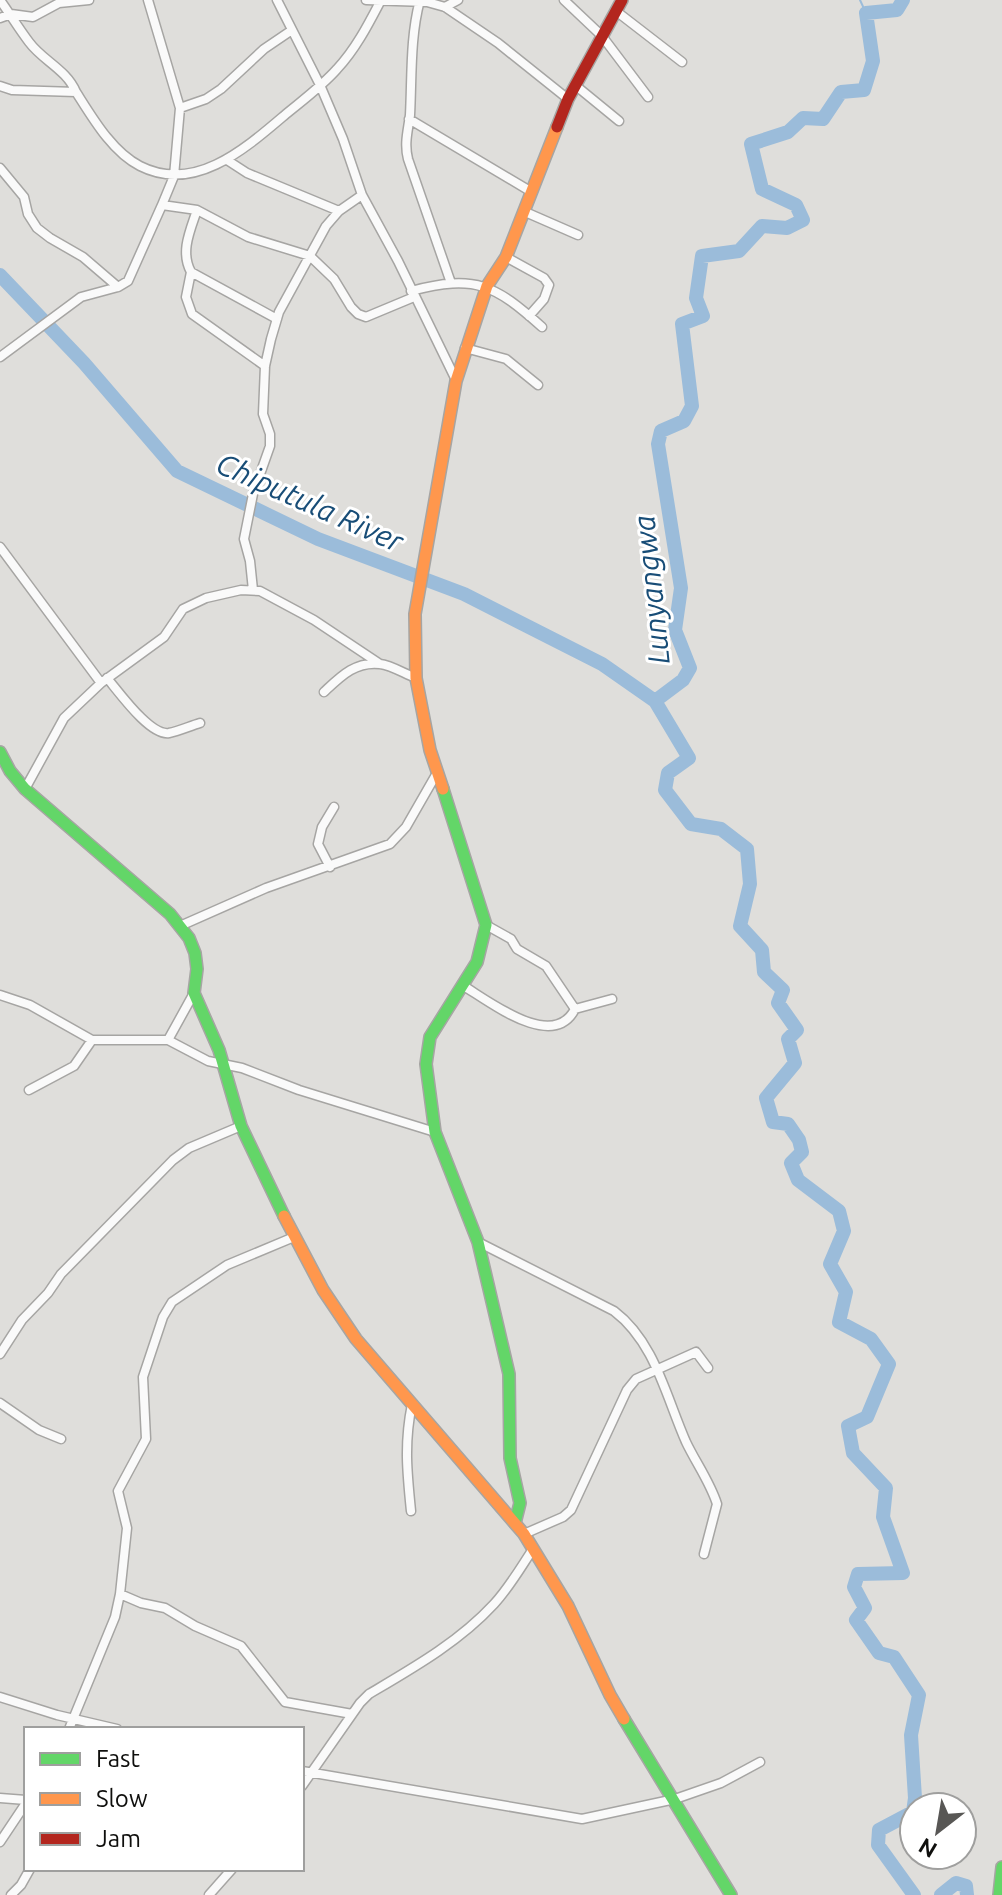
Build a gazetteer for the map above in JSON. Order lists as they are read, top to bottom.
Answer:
{
  "water": ["Chiputula River", "Lunyangwa"],
  "legend": ["Fast", "Slow", "Jam"],
  "north": "bottom left"
}
